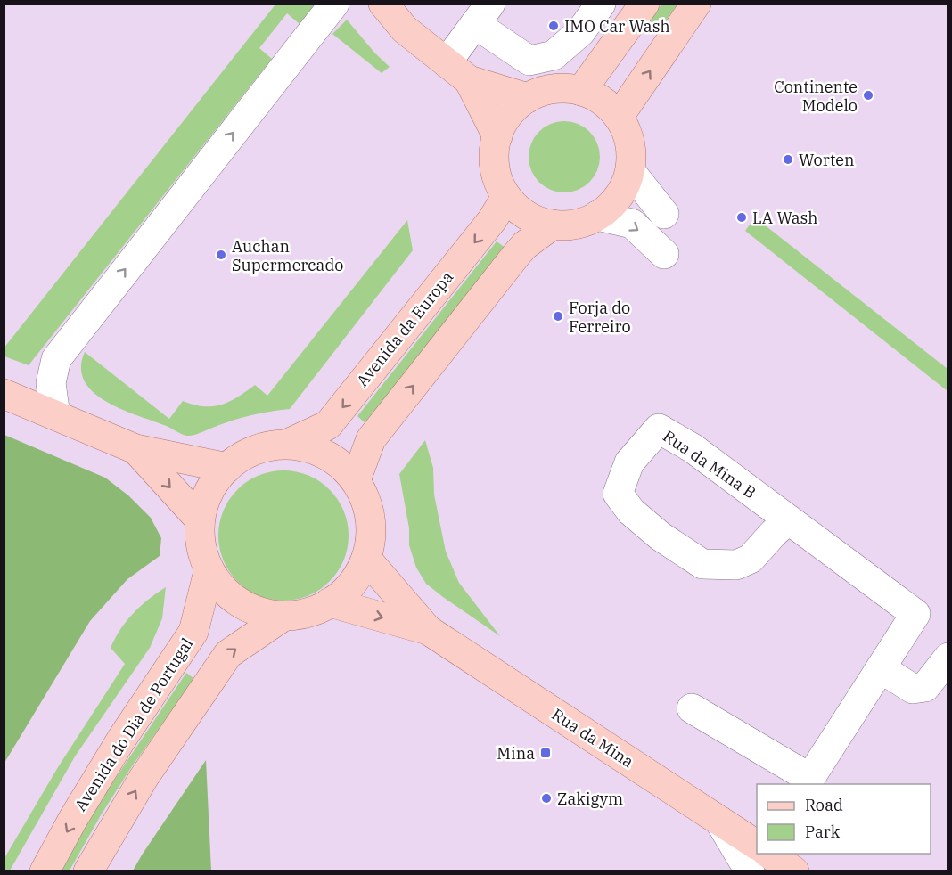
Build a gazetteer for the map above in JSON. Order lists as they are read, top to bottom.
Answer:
{
  "streets": {
    "main road": ["Avenida da Europa", "Avenida do Dia de Portugal", "Rua da Mina"],
    "lane": ["Rua da Mina B"]
  },
  "crossings": [
    ["Avenida da Europa", "Avenida do Dia de Portugal"]
  ],
  "places": {
    "other": [
      "IMO Car Wash",
      "Continente Modelo",
      "Worten",
      "LA Wash",
      "Auchan Supermercado",
      "Forja do Ferreiro",
      "Zakigym"
    ],
    "transit": ["Mina"]
  },
  "legend": ["Road", "Park"]
}
